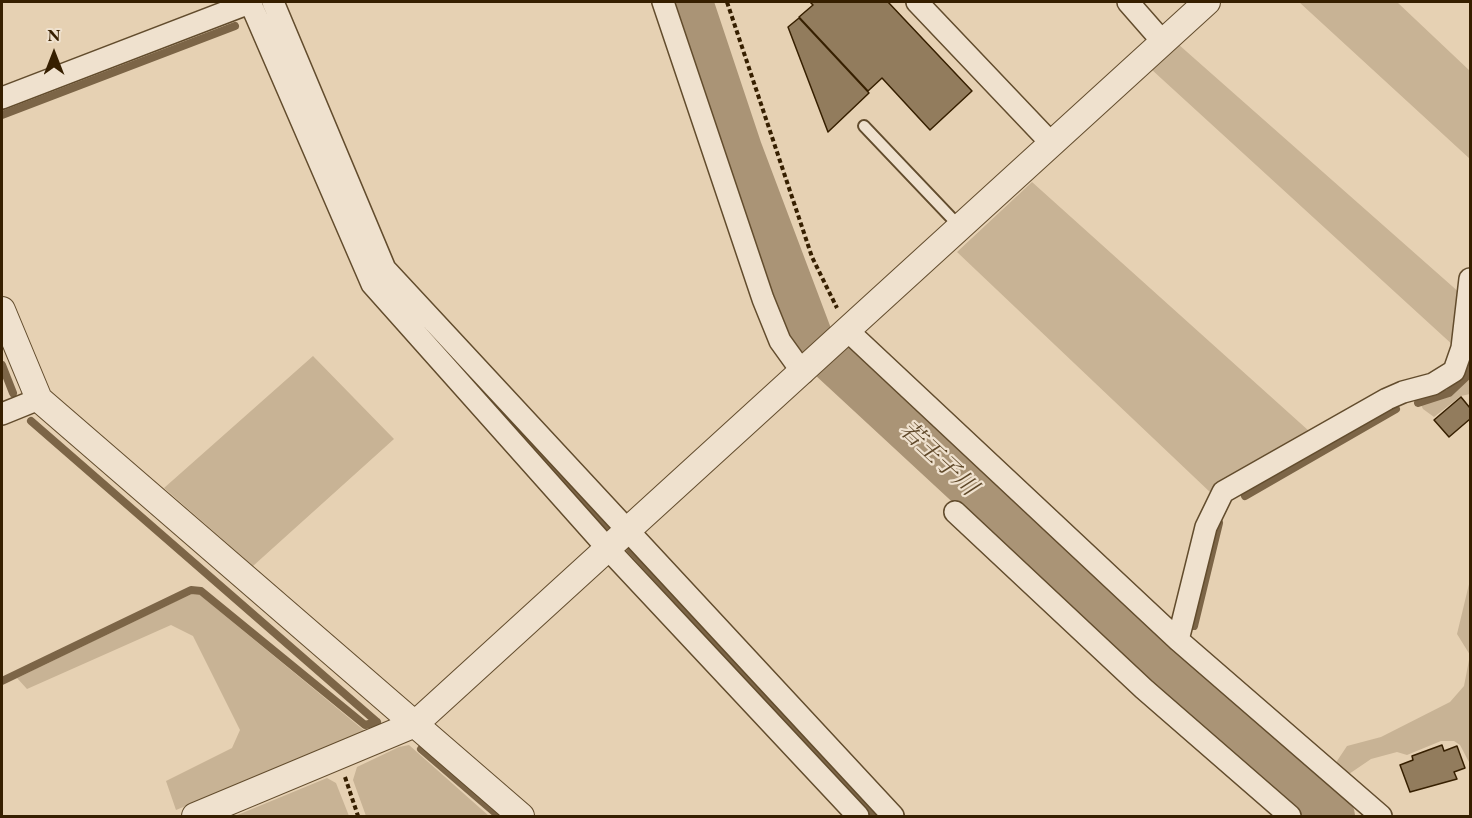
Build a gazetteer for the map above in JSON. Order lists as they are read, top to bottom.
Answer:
{
  "water": ["若王子川"],
  "north": "top"
}
